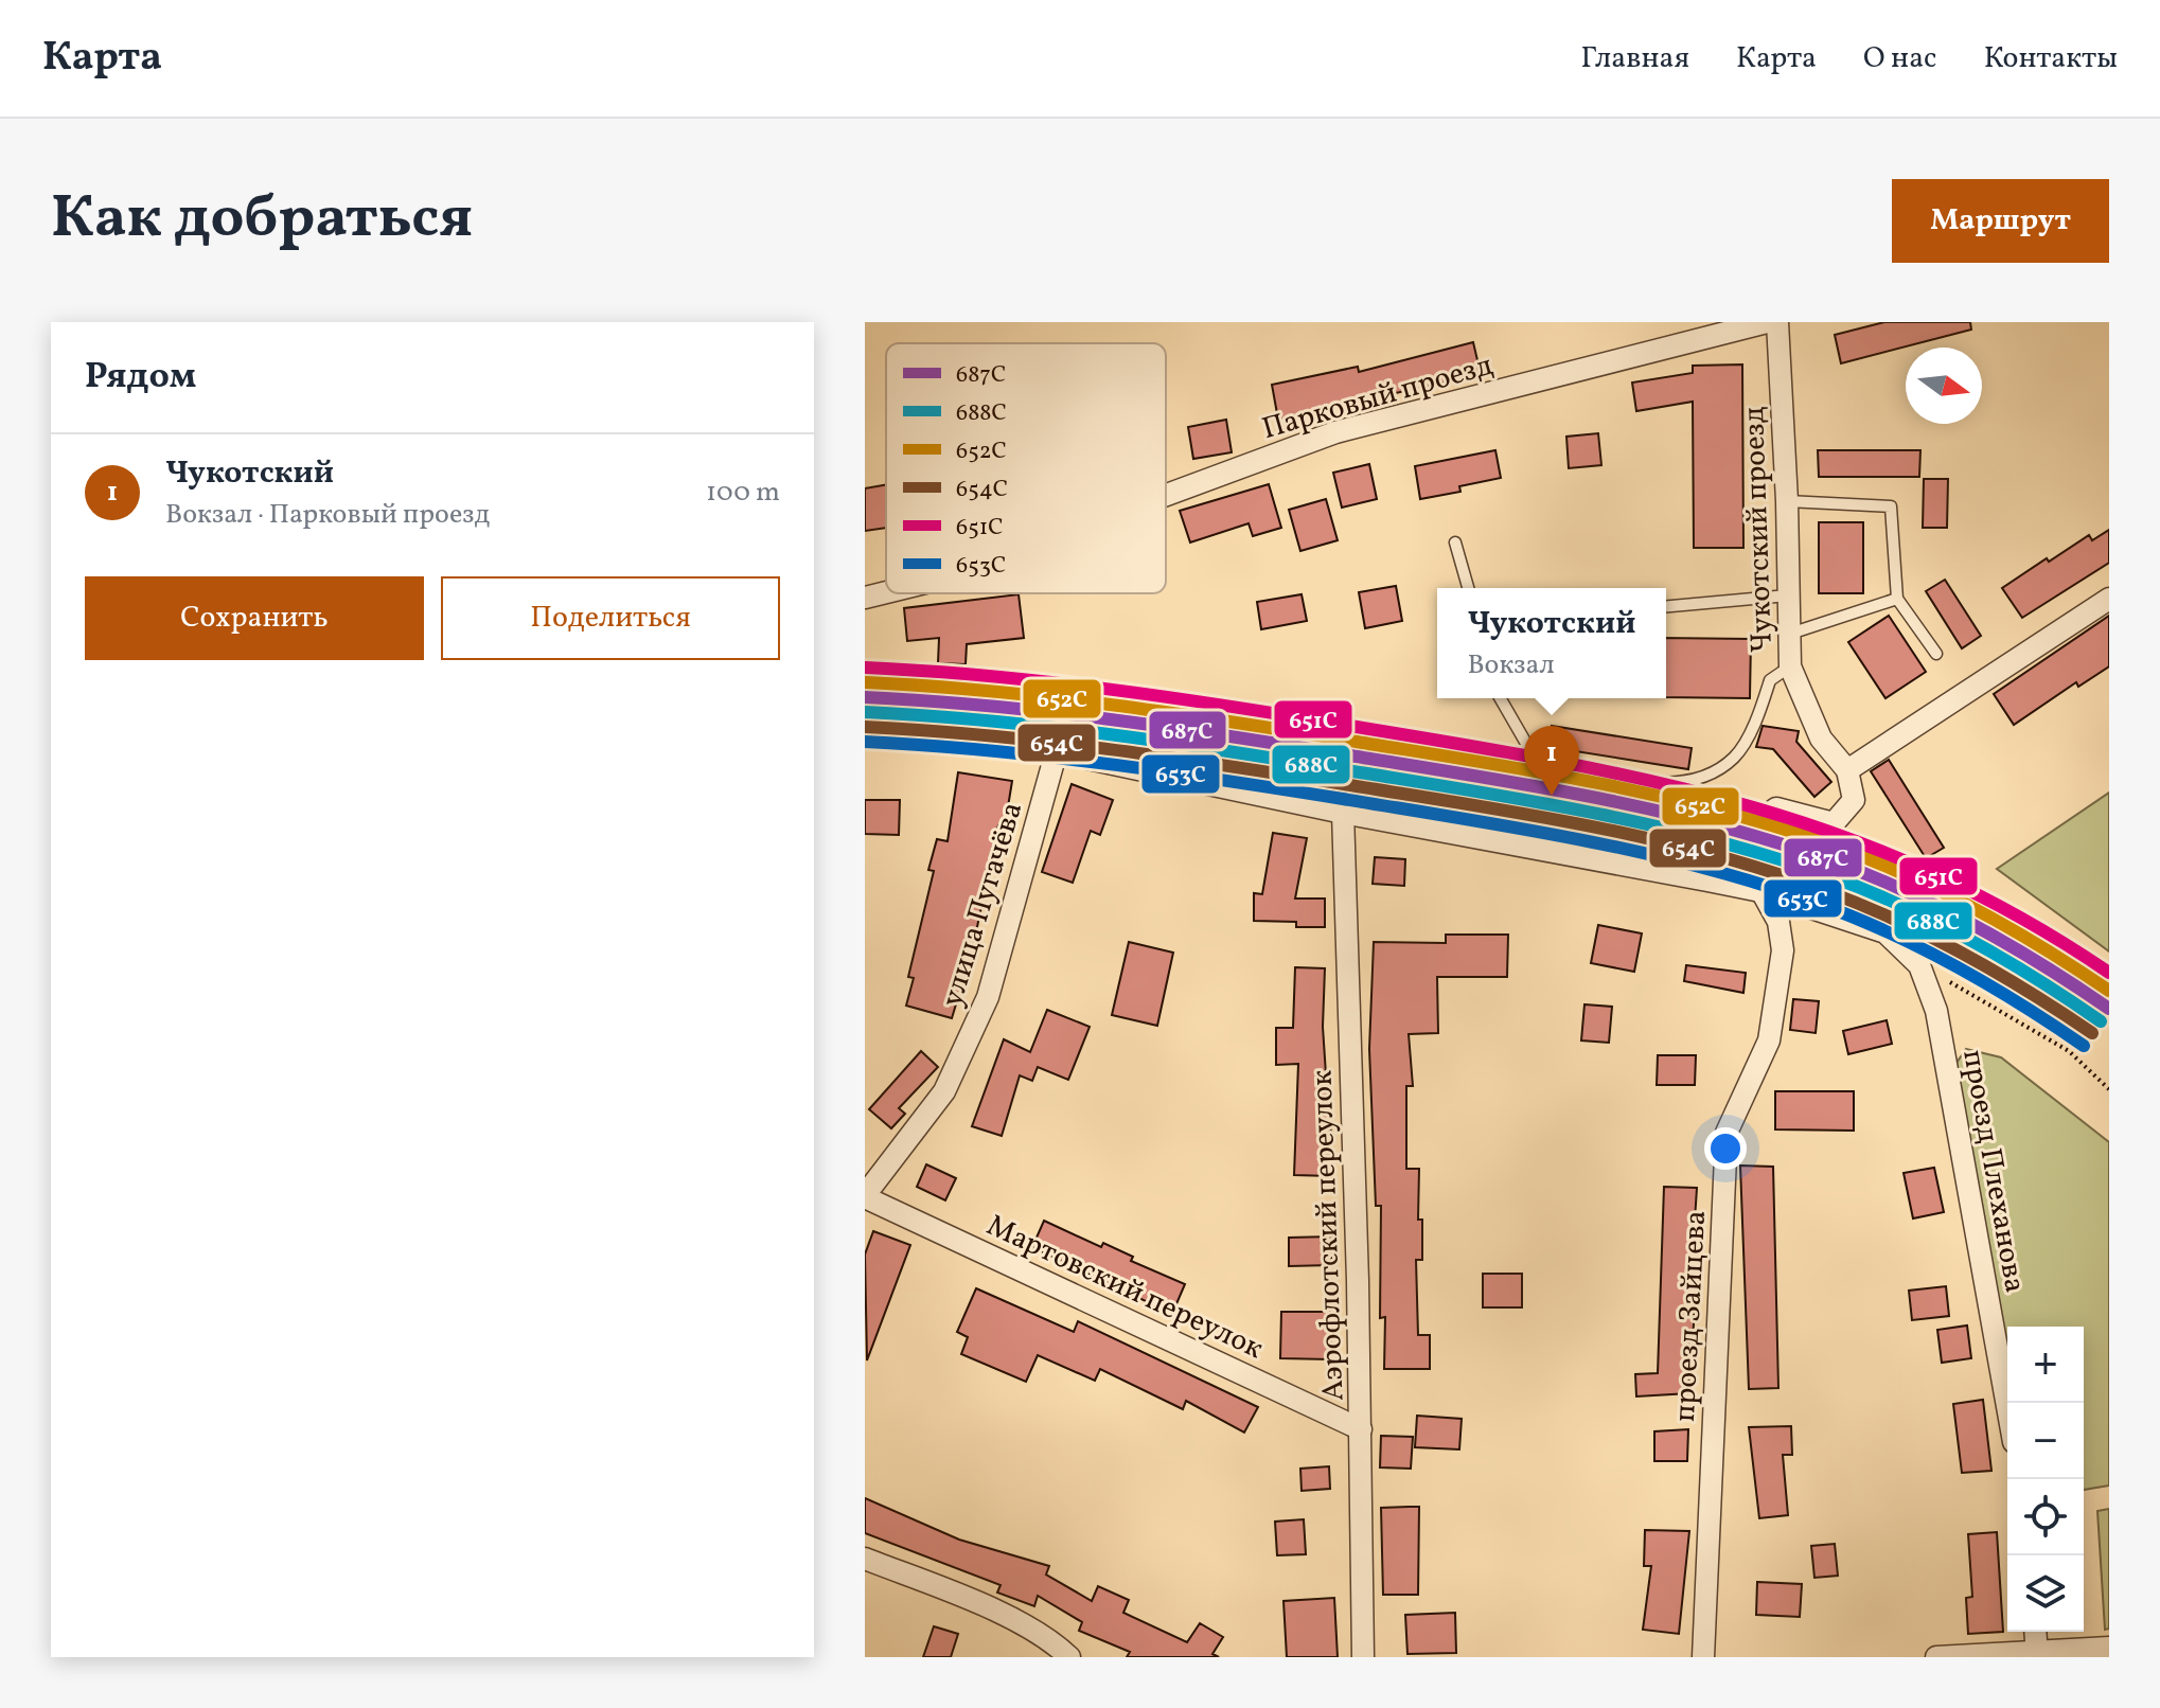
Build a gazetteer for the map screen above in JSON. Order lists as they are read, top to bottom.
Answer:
{
  "streets": {
    "street": [
      "Парковый проезд",
      "Чукотский проезд",
      "улица Пугачёва",
      "проезд Плеханова",
      "Аэрофлотский переулок",
      "Мартовский переулок",
      "проезд Зайцева"
    ]
  },
  "crossings": [
    ["улица Пугачёва", "Мартовский переулок"],
    ["Аэрофлотский переулок", "Мартовский переулок"]
  ],
  "lines": [
    "transit line 651С",
    "transit line 652С",
    "transit line 687С",
    "transit line 688С",
    "transit line 654С",
    "transit line 653С"
  ],
  "legend": [
    "687С",
    "688С",
    "652С",
    "654С",
    "651С",
    "653С"
  ],
  "north": "right",
  "page": {
    "header": "Карта",
    "nav": [
      "Главная",
      "Карта",
      "О нас",
      "Контакты"
    ],
    "title": "Как добраться",
    "buttons": [
      "Маршрут",
      ["Сохранить", "Поделиться"]
    ],
    "heading": "Рядом",
    "list": [
      {
        "mark": "1",
        "name": "Чукотский",
        "note": "Вокзал · Парковый проезд",
        "value": "100 m"
      }
    ],
    "popup": ["Чукотский", "Вокзал"],
    "pins": "1",
    "map_buttons": ["+", "−"]
  }
}
